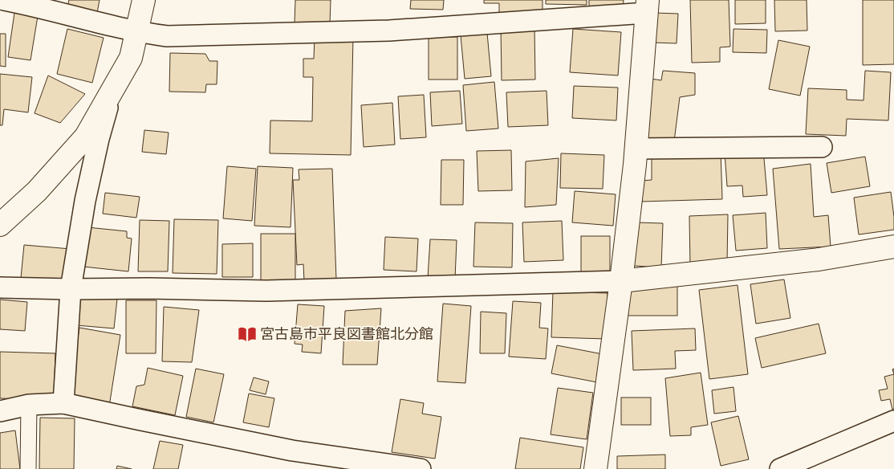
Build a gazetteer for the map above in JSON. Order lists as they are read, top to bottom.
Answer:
{
  "places": {
    "library": ["宮古島市平良図書館北分館"]
  }
}
